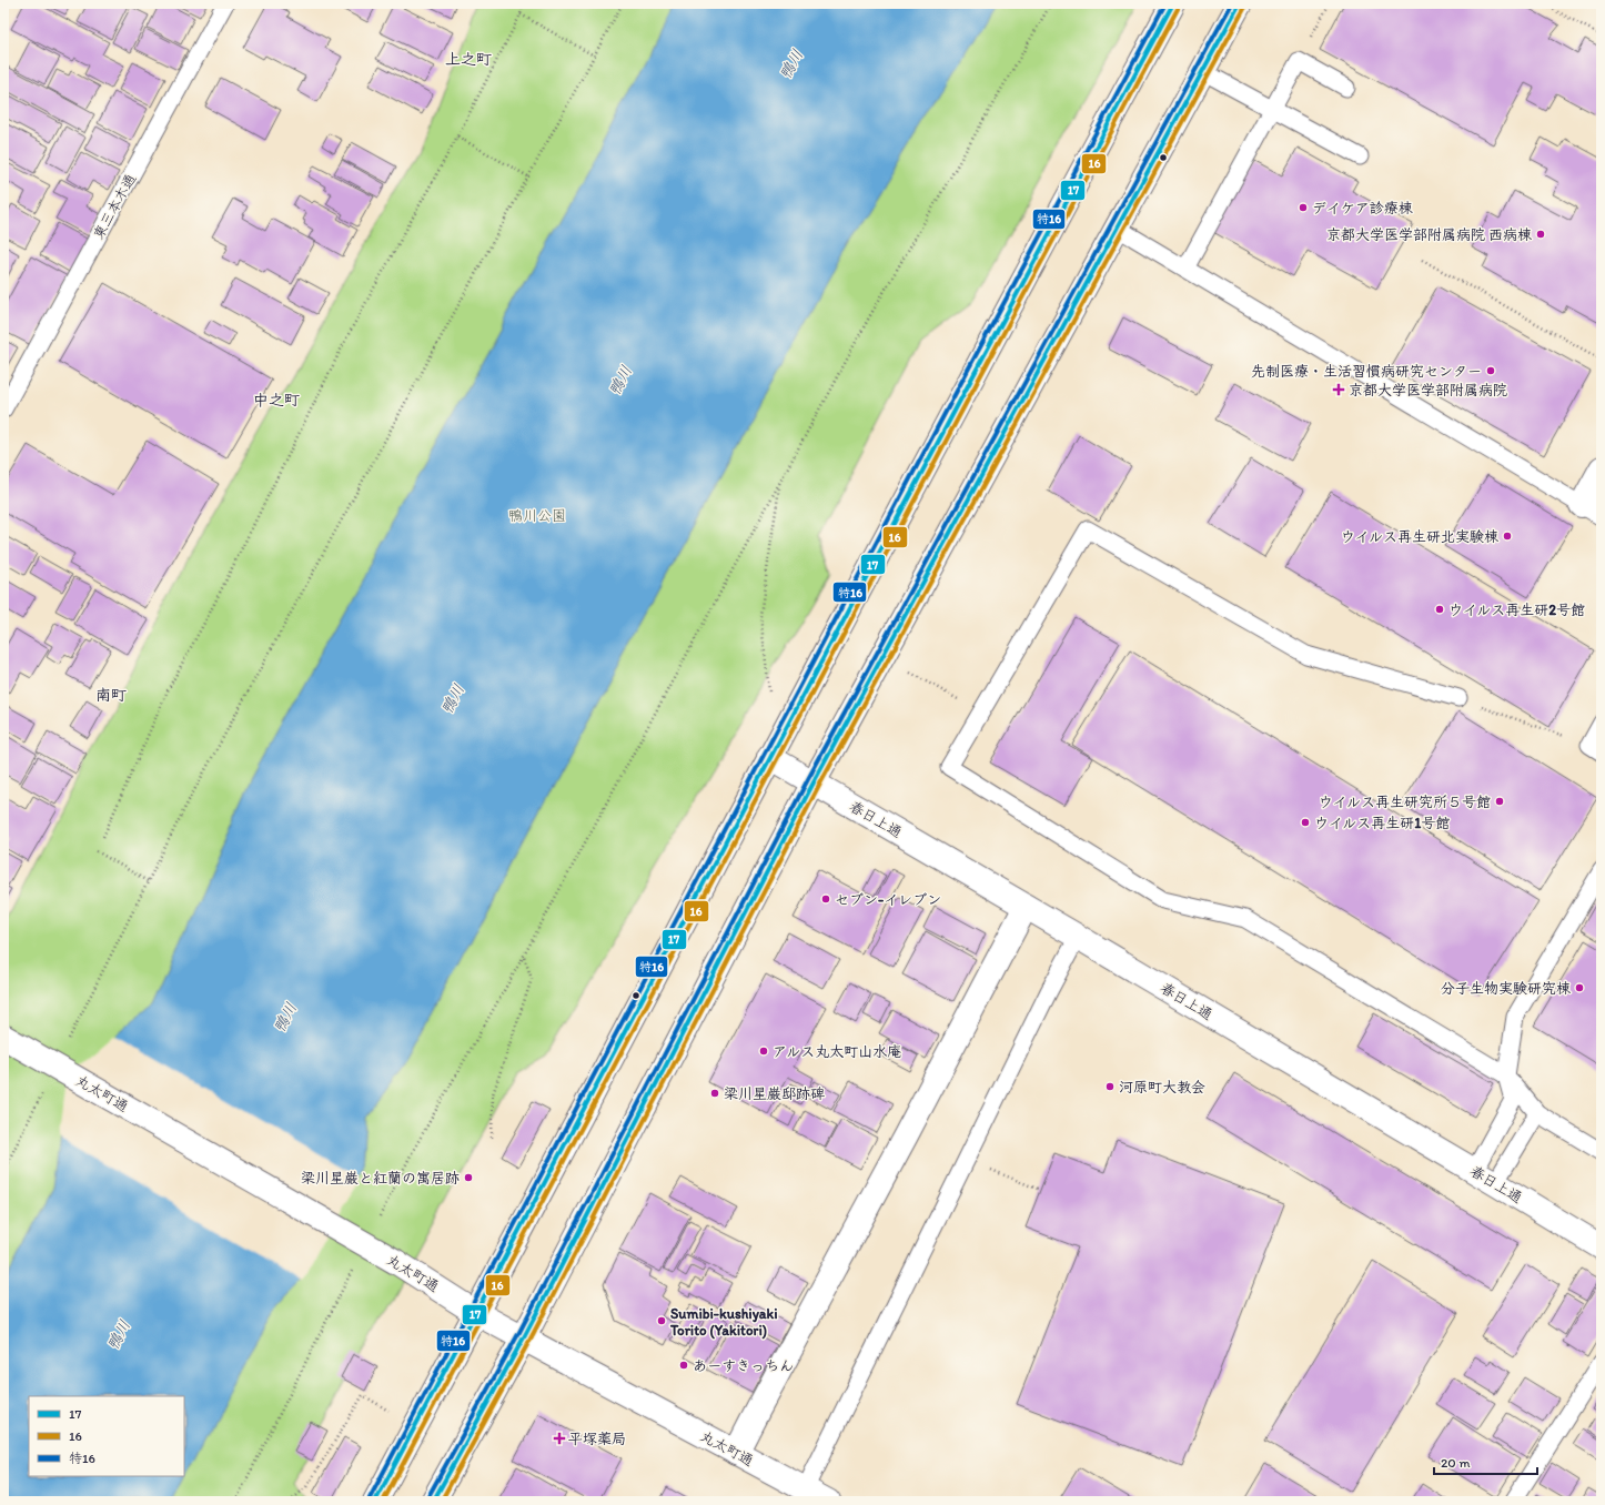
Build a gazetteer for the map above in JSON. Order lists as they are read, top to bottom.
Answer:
{
  "streets": {
    "street": ["春日上通", "丸太町通"],
    "lane": ["東三本木通"]
  },
  "districts": ["上之町", "中之町", "南町"],
  "water": ["鴨川"],
  "parks": ["鴨川公園"],
  "places": {
    "other": [
      "デイケア診療棟",
      "京都大学医学部附属病院 西病棟",
      "先制医療・生活習慣病研究センター",
      "ウイルス再生研北実験棟",
      "ウイルス再生研2号館",
      "ウイルス再生研究所５号館",
      "ウイルス再生研1号館",
      "セブン-イレブン",
      "分子生物実験研究棟",
      "アルス丸太町山水庵",
      "河原町大教会",
      "梁川星巌邸跡碑",
      "梁川星巌と紅蘭の寓居跡",
      "Sumibi-kushiyaki Torito (Yakitori)",
      "あーすきっちん"
    ],
    "health": ["京都大学医学部附属病院", "平塚薬局"]
  },
  "lines": ["transit line 17", "transit line 特16", "transit line 16"],
  "legend": ["17", "16", "特16"],
  "scale_bar": "20 m"
}
